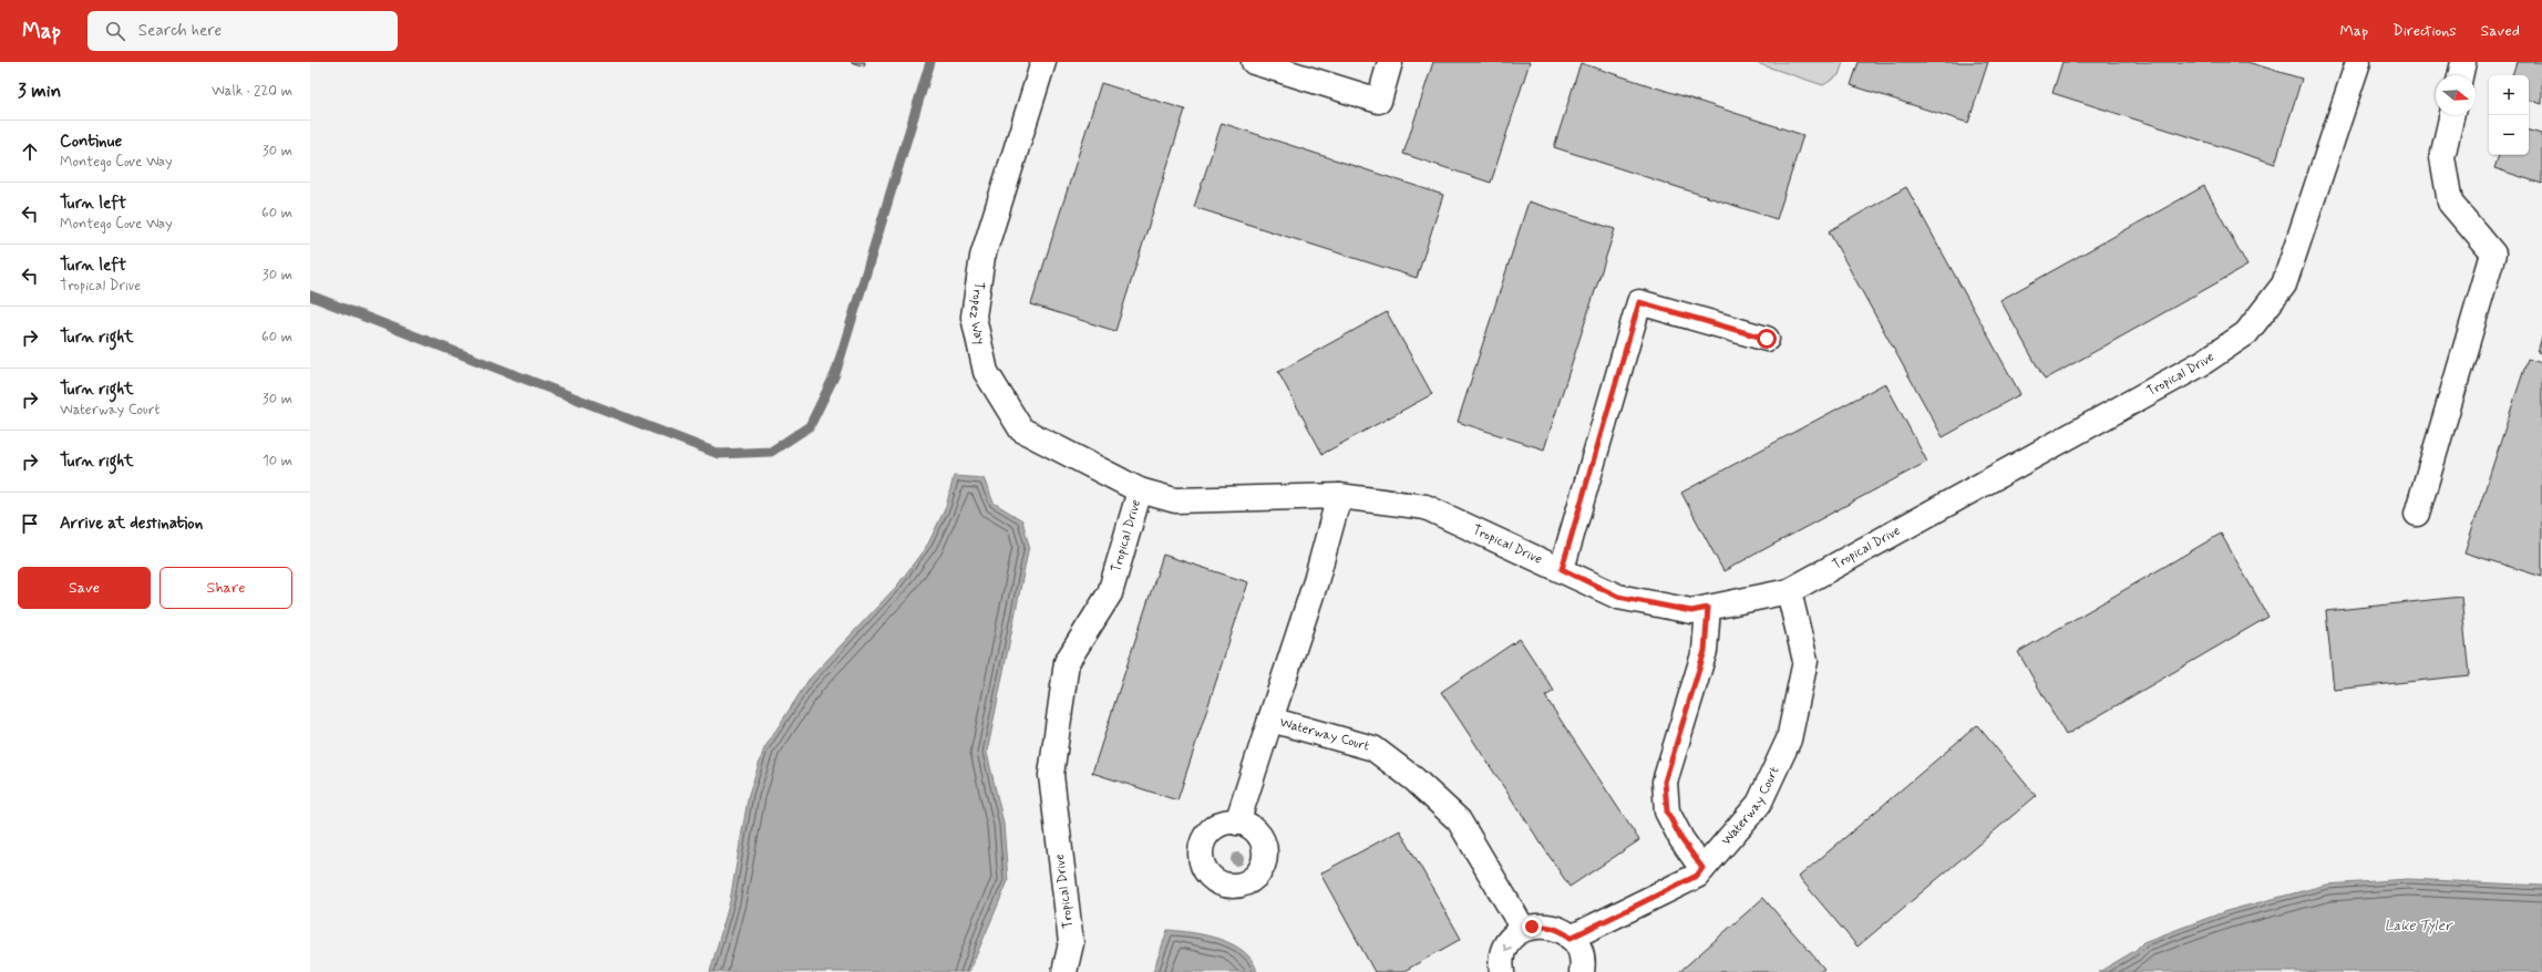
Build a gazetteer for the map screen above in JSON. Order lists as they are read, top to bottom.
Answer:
{
  "streets": {
    "street": ["Tropez Way", "Tropical Drive", "Waterway Court"]
  },
  "crossings": [
    ["Tropez Way", "Tropical Drive"],
    ["Tropical Drive", "Waterway Court"]
  ],
  "water": ["Lake Tyler"],
  "north": "right",
  "page": {
    "header": "Map",
    "search": "Search here",
    "nav": ["Map", "Directions", "Saved"],
    "heading": ["3 min", "Walk · 220 m"],
    "map_buttons": ["+", "−"],
    "list": [
      ["Continue", "Montego Cove Way", "30 m"],
      ["Turn left", "Montego Cove Way", "60 m"],
      ["Turn left", "Tropical Drive", "30 m"],
      ["Turn right", "60 m"],
      ["Turn right", "Waterway Court", "30 m"],
      ["Turn right", "10 m"],
      "Arrive at destination"
    ],
    "buttons": ["Save", "Share"]
  }
}
